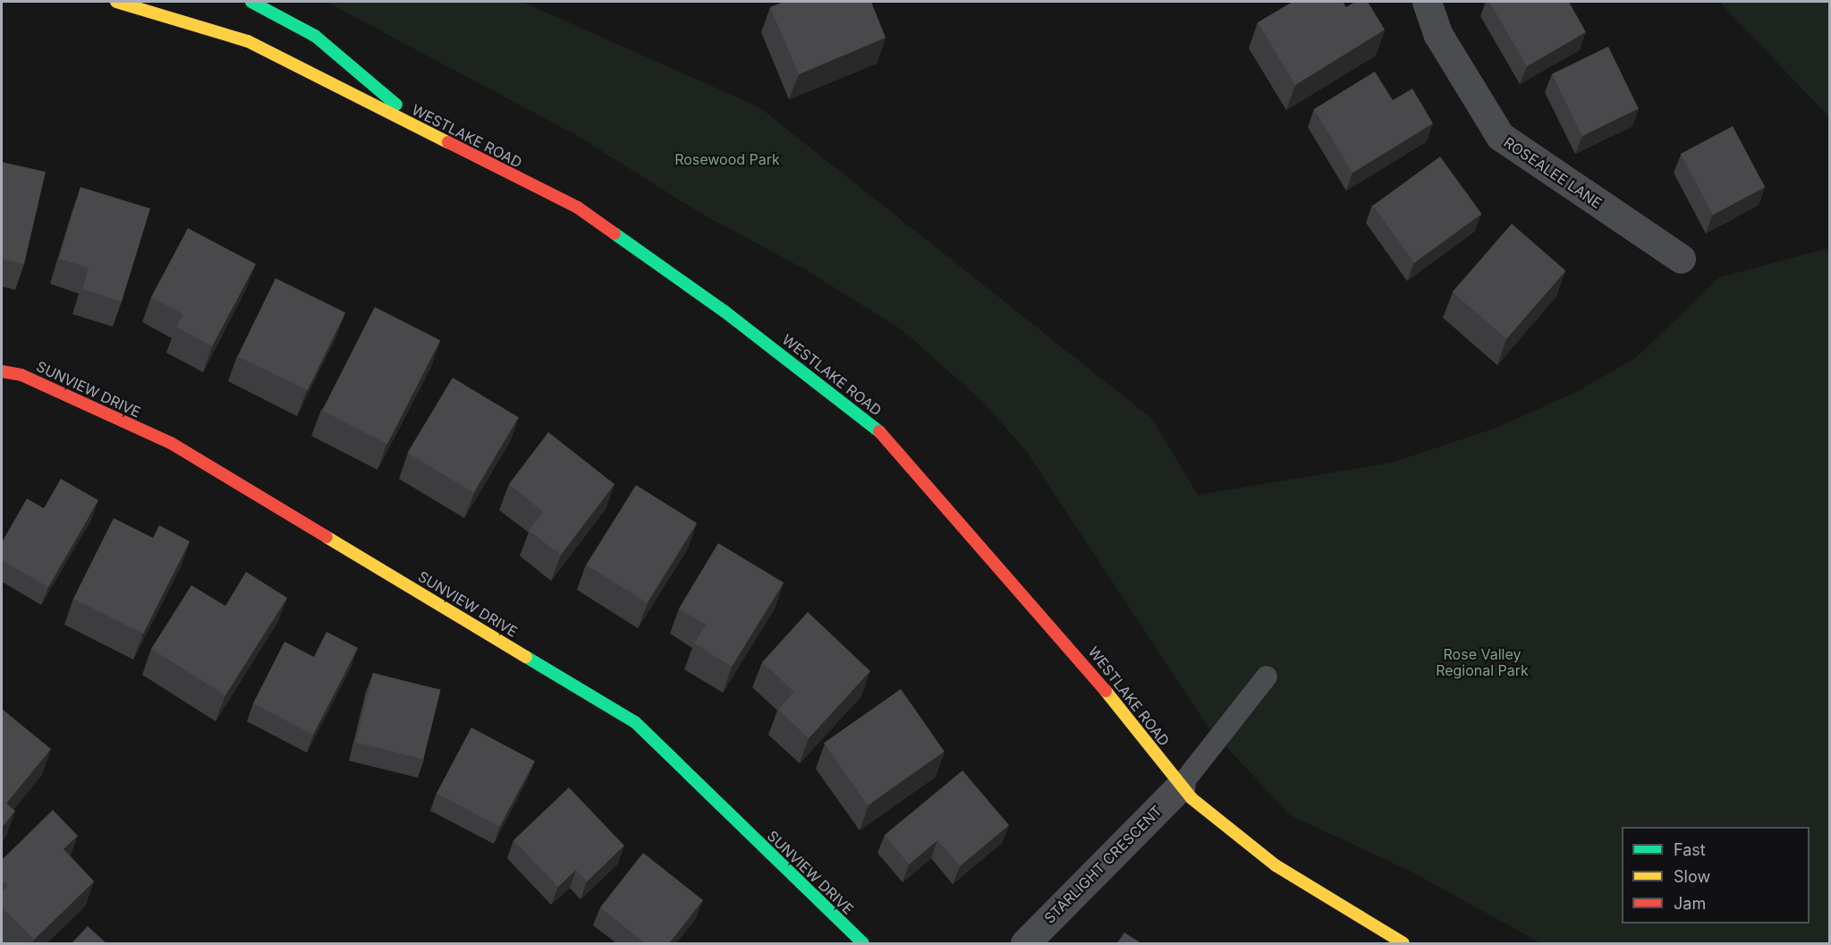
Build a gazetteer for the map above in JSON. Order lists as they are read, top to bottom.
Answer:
{
  "streets": {
    "street": [
      "WESTLAKE ROAD",
      "ROSEALEE LANE",
      "SUNVIEW DRIVE",
      "STARLIGHT CRESCENT"
    ]
  },
  "crossings": [
    ["WESTLAKE ROAD", "STARLIGHT CRESCENT"]
  ],
  "parks": ["Rosewood Park", "Rose Valley Regional Park"],
  "legend": ["Fast", "Slow", "Jam"]
}
